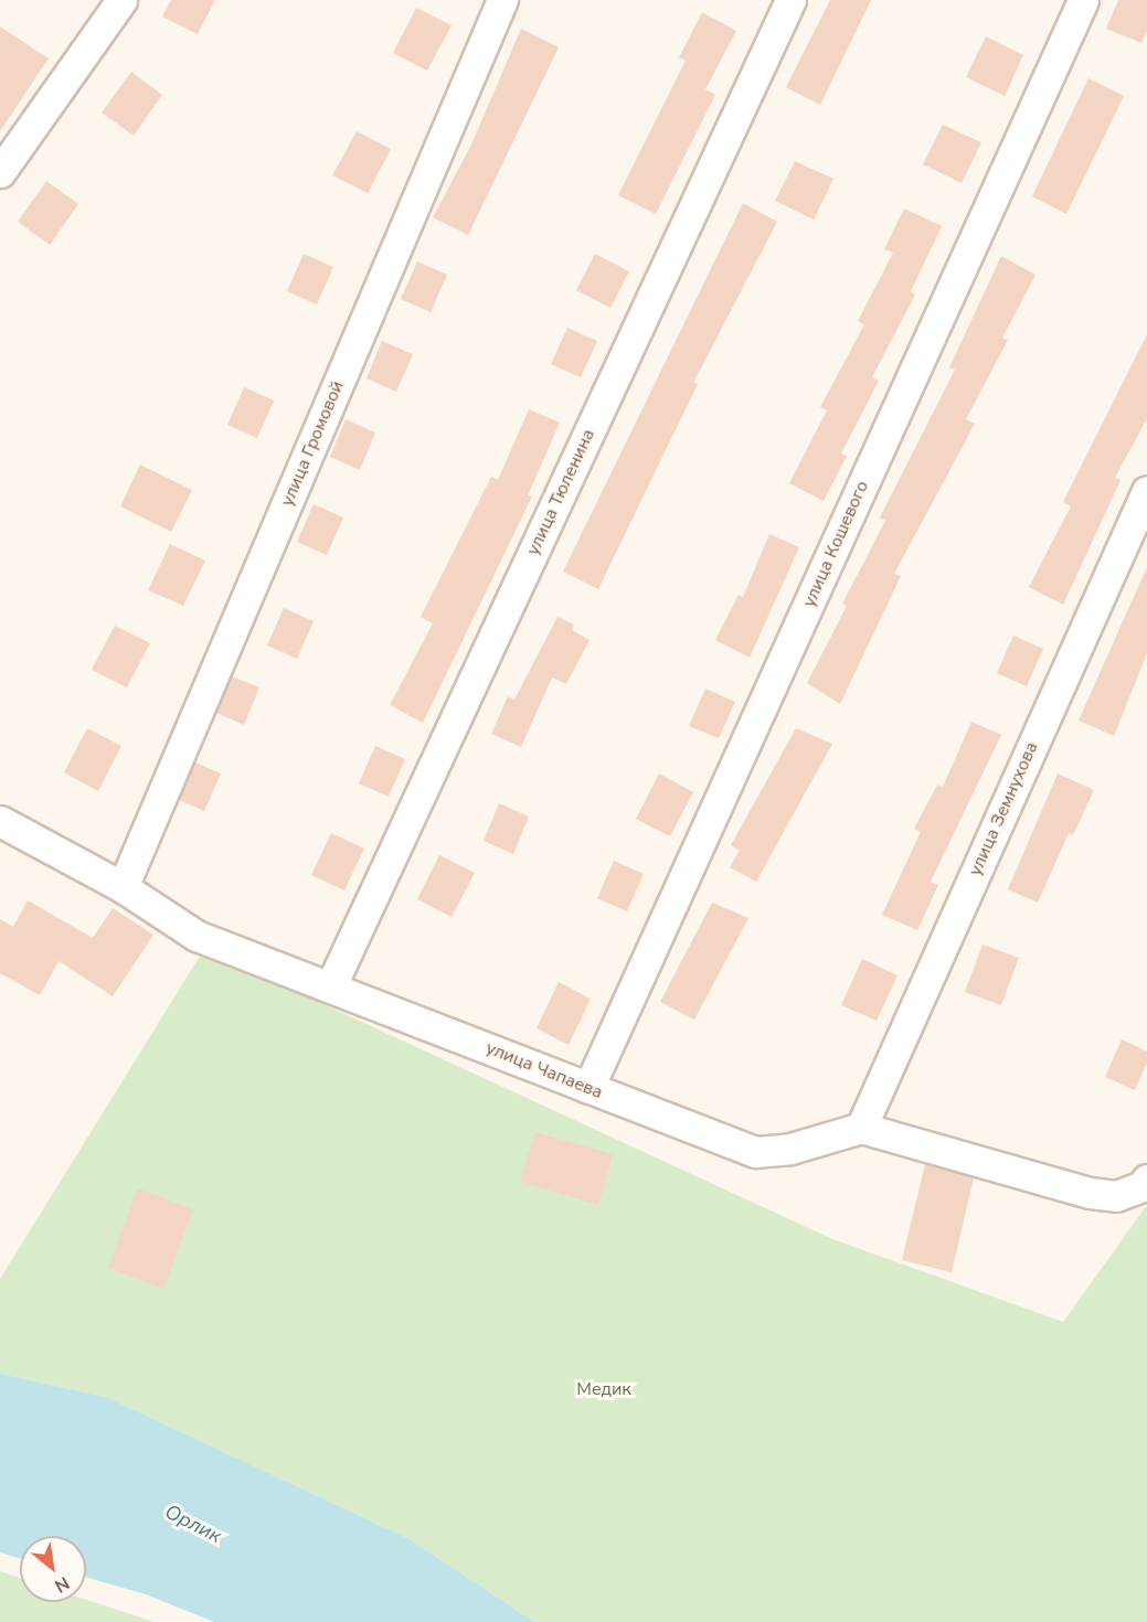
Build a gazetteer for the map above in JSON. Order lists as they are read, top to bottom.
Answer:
{
  "streets": {
    "street": [
      "улица Громовой",
      "улица Тюленина",
      "улица Кошевого",
      "улица Земнухова",
      "улица Чапаева"
    ]
  },
  "crossings": [
    ["улица Громовой", "улица Чапаева"],
    ["улица Тюленина", "улица Чапаева"],
    ["улица Кошевого", "улица Чапаева"],
    ["улица Земнухова", "улица Чапаева"]
  ],
  "water": ["Орлик"],
  "parks": ["Медик"],
  "north": "bottom right"
}
